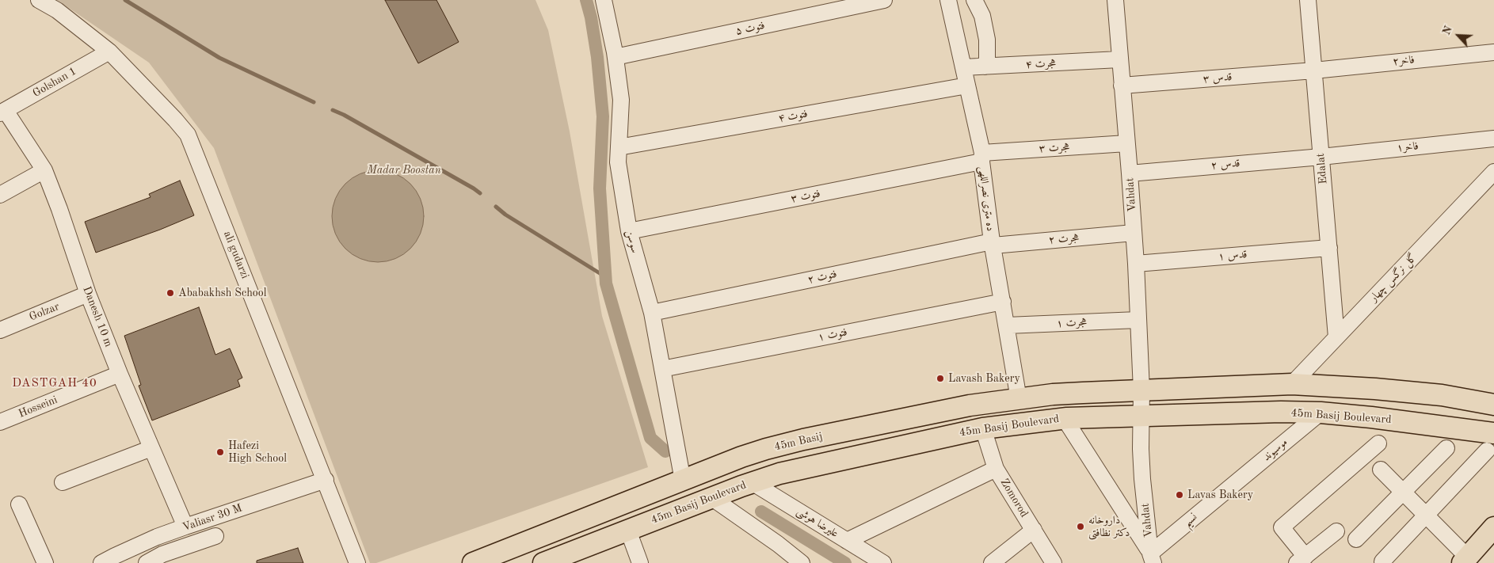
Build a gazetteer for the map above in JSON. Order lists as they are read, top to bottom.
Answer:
{
  "streets": {
    "main road": ["45m Basij Boulevard", "45m Basij"],
    "street": [
      "فتوت ۵",
      "فاخر۲",
      "هجرت ۴",
      "قدس ۳",
      "Golshan 1",
      "فتوت ۴",
      "فاخر۱",
      "هجرت ۳",
      "قدس ۲",
      "Edalat",
      "Vahdat",
      "فتوت ۳",
      "ده متری نصراللهی",
      "هجرت ۲",
      "سوسن",
      "ali gudarzi",
      "قدس ۱",
      "فتوت ۲",
      "گل نرگس چهار",
      "Golzar",
      "Danesh 10 m",
      "هجرت ۱",
      "فتوت ۱",
      "Hosseini",
      "موسیوند",
      "Zomorod",
      "Valiasr 30 M",
      "نسیم",
      "علیرضا هوشی"
    ]
  },
  "crossings": [
    ["فتوت ۵", "سوسن"],
    ["فاخر۲", "قدس ۳"],
    ["فاخر۲", "Edalat"],
    ["هجرت ۴", "Vahdat"],
    ["هجرت ۴", "ده متری نصراللهی"],
    ["قدس ۳", "Edalat"],
    ["قدس ۳", "Vahdat"],
    ["Golshan 1", "ali gudarzi"],
    ["Golshan 1", "Danesh 10 m"],
    ["فتوت ۴", "ده متری نصراللهی"],
    ["فتوت ۴", "سوسن"],
    ["فاخر۱", "قدس ۲"],
    ["فاخر۱", "Edalat"],
    ["هجرت ۳", "Vahdat"],
    ["هجرت ۳", "فتوت ۳"],
    ["هجرت ۳", "ده متری نصراللهی"],
    ["قدس ۲", "Edalat"],
    ["قدس ۲", "Vahdat"],
    ["Edalat", "قدس ۱"],
    ["Edalat", "گل نرگس چهار"],
    ["Vahdat", "هجرت ۲"],
    ["Vahdat", "قدس ۱"],
    ["Vahdat", "هجرت ۱"],
    ["Vahdat", "45m Basij Boulevard"],
    ["Vahdat", "45m Basij"],
    ["Vahdat", "نسیم"],
    ["فتوت ۳", "ده متری نصراللهی"],
    ["فتوت ۳", "سوسن"],
    ["ده متری نصراللهی", "هجرت ۲"],
    ["ده متری نصراللهی", "فتوت ۲"],
    ["ده متری نصراللهی", "هجرت ۱"],
    ["ده متری نصراللهی", "فتوت ۱"],
    ["ده متری نصراللهی", "45m Basij"],
    ["هجرت ۲", "فتوت ۲"],
    ["سوسن", "فتوت ۲"],
    ["سوسن", "فتوت ۱"],
    ["سوسن", "45m Basij"],
    ["ali gudarzi", "Valiasr 30 M"],
    ["Golzar", "Danesh 10 m"],
    ["Danesh 10 m", "Hosseini"],
    ["Danesh 10 m", "Valiasr 30 M"],
    ["45m Basij Boulevard", "موسیوند"],
    ["45m Basij Boulevard", "Zomorod"],
    ["45m Basij Boulevard", "علیرضا هوشی"],
    ["موسیوند", "نسیم"]
  ],
  "districts": ["DASTGAH 40"],
  "parks": ["Madar Boostan"],
  "places": [
    "Ababakhsh School",
    "Lavash Bakery",
    "Hafezi High School",
    "Lavas Bakery",
    "داروخانه دکتر نظافتی"
  ],
  "north": "top left"
}
